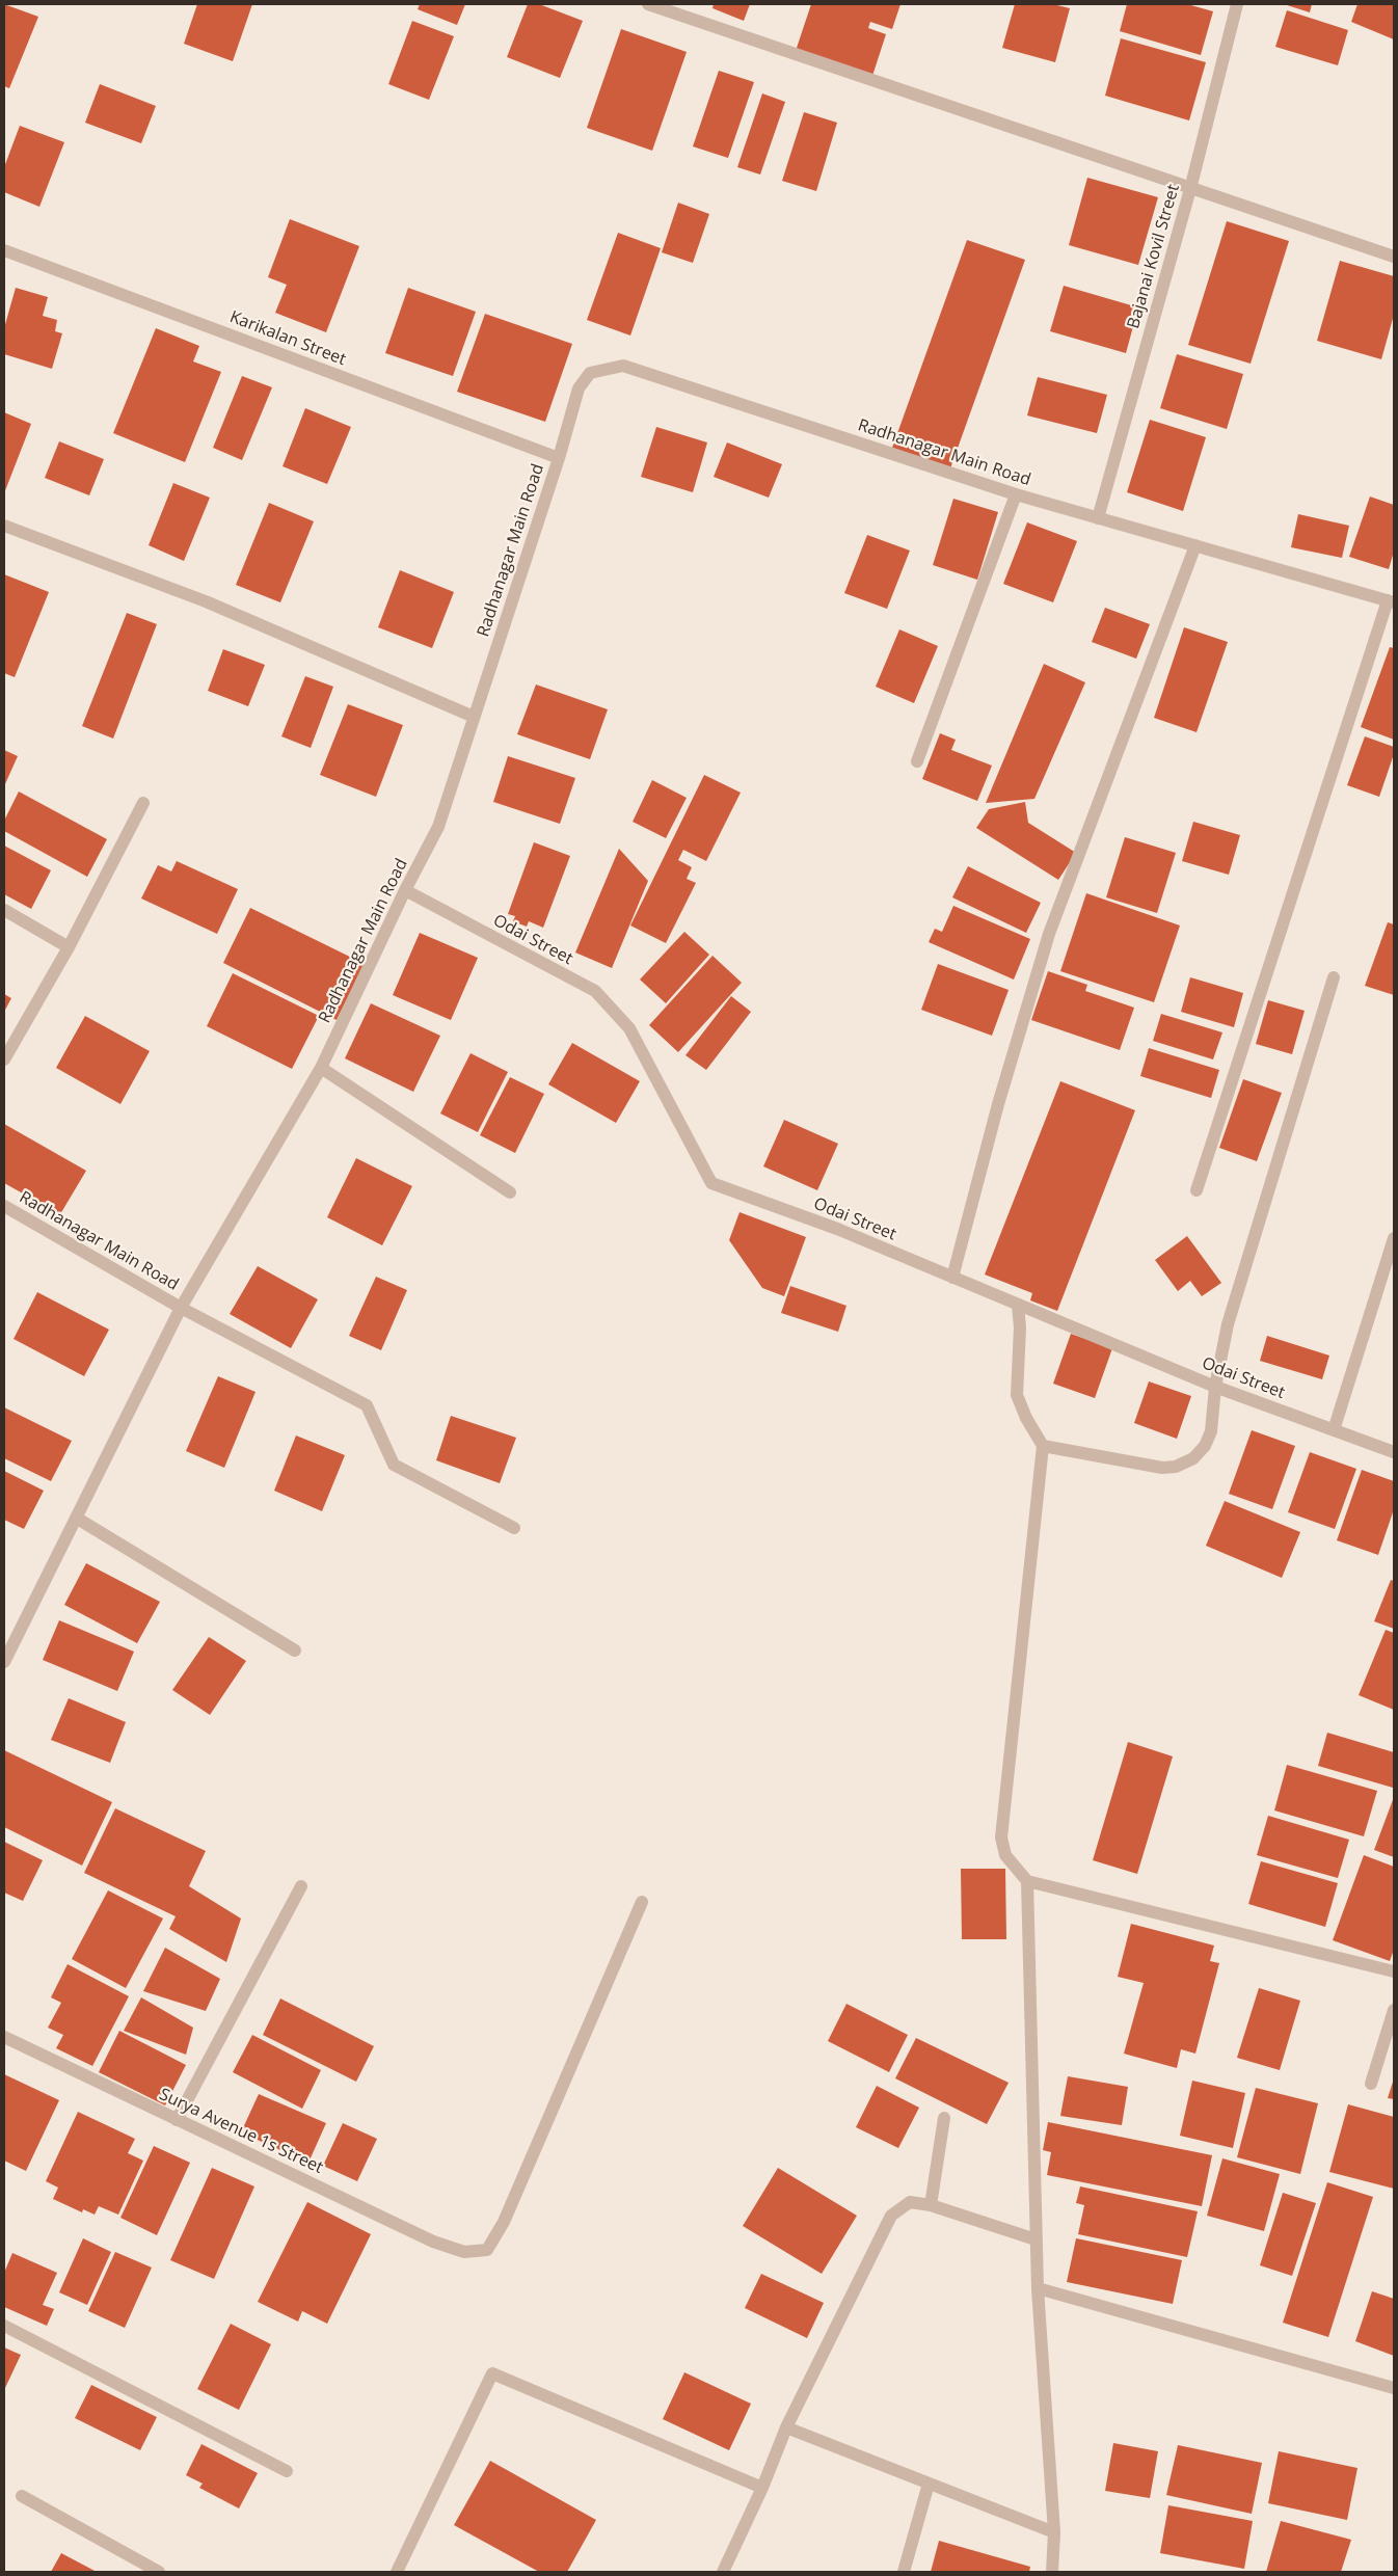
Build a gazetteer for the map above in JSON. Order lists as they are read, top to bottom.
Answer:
{
  "streets": {
    "street": [
      "Bajanai Kovil Street",
      "Karikalan Street",
      "Radhanagar Main Road",
      "Odai Street",
      "Surya Avenue 1s Street"
    ]
  },
  "crossings": [
    ["Bajanai Kovil Street", "Radhanagar Main Road"],
    ["Karikalan Street", "Radhanagar Main Road"],
    ["Radhanagar Main Road", "Odai Street"]
  ]
}
